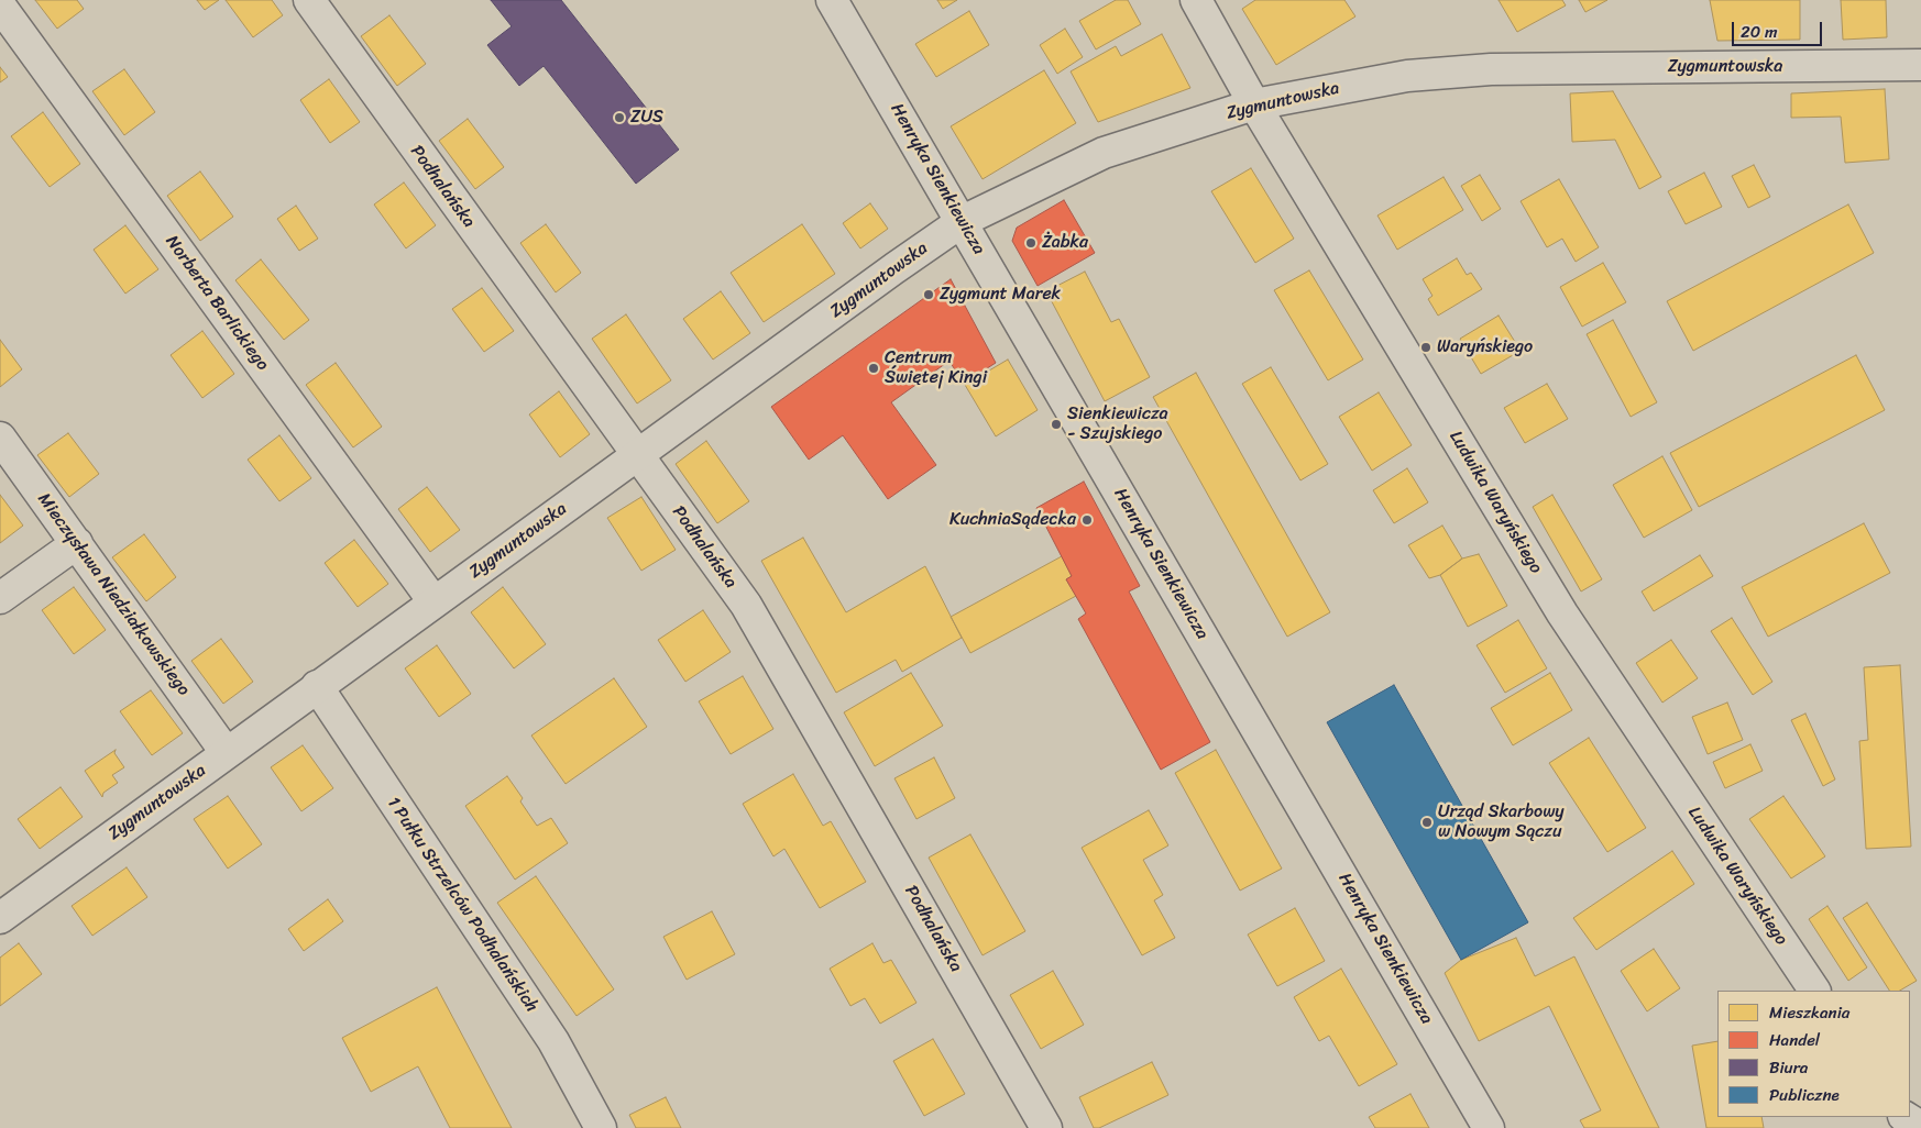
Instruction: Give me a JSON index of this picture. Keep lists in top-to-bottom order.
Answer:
{
  "streets": {
    "street": [
      "Zygmuntowska",
      "Henryka Sienkiewicza",
      "Podhalańska",
      "Norberta Barlickiego",
      "Ludwika Waryńskiego",
      "Mieczysława Niedziałkowskiego",
      "1 Pułku Strzelców Podhalańskich"
    ]
  },
  "crossings": [
    ["Zygmuntowska", "Henryka Sienkiewicza"],
    ["Zygmuntowska", "Podhalańska"],
    ["Zygmuntowska", "Norberta Barlickiego"],
    ["Zygmuntowska", "Ludwika Waryńskiego"],
    ["Zygmuntowska", "Mieczysława Niedziałkowskiego"],
    ["Zygmuntowska", "1 Pułku Strzelców Podhalańskich"]
  ],
  "places": [
    "ZUS",
    "Żabka",
    "Zygmunt Marek",
    "Waryńskiego",
    "Centrum Świętej Kingi",
    "Sienkiewicza - Szujskiego",
    "KuchniaSądecka",
    "Urząd Skarbowy w Nowym Sączu"
  ],
  "legend": [
    "Mieszkania",
    "Handel",
    "Biura",
    "Publiczne"
  ],
  "scale_bar": "20 m"
}
